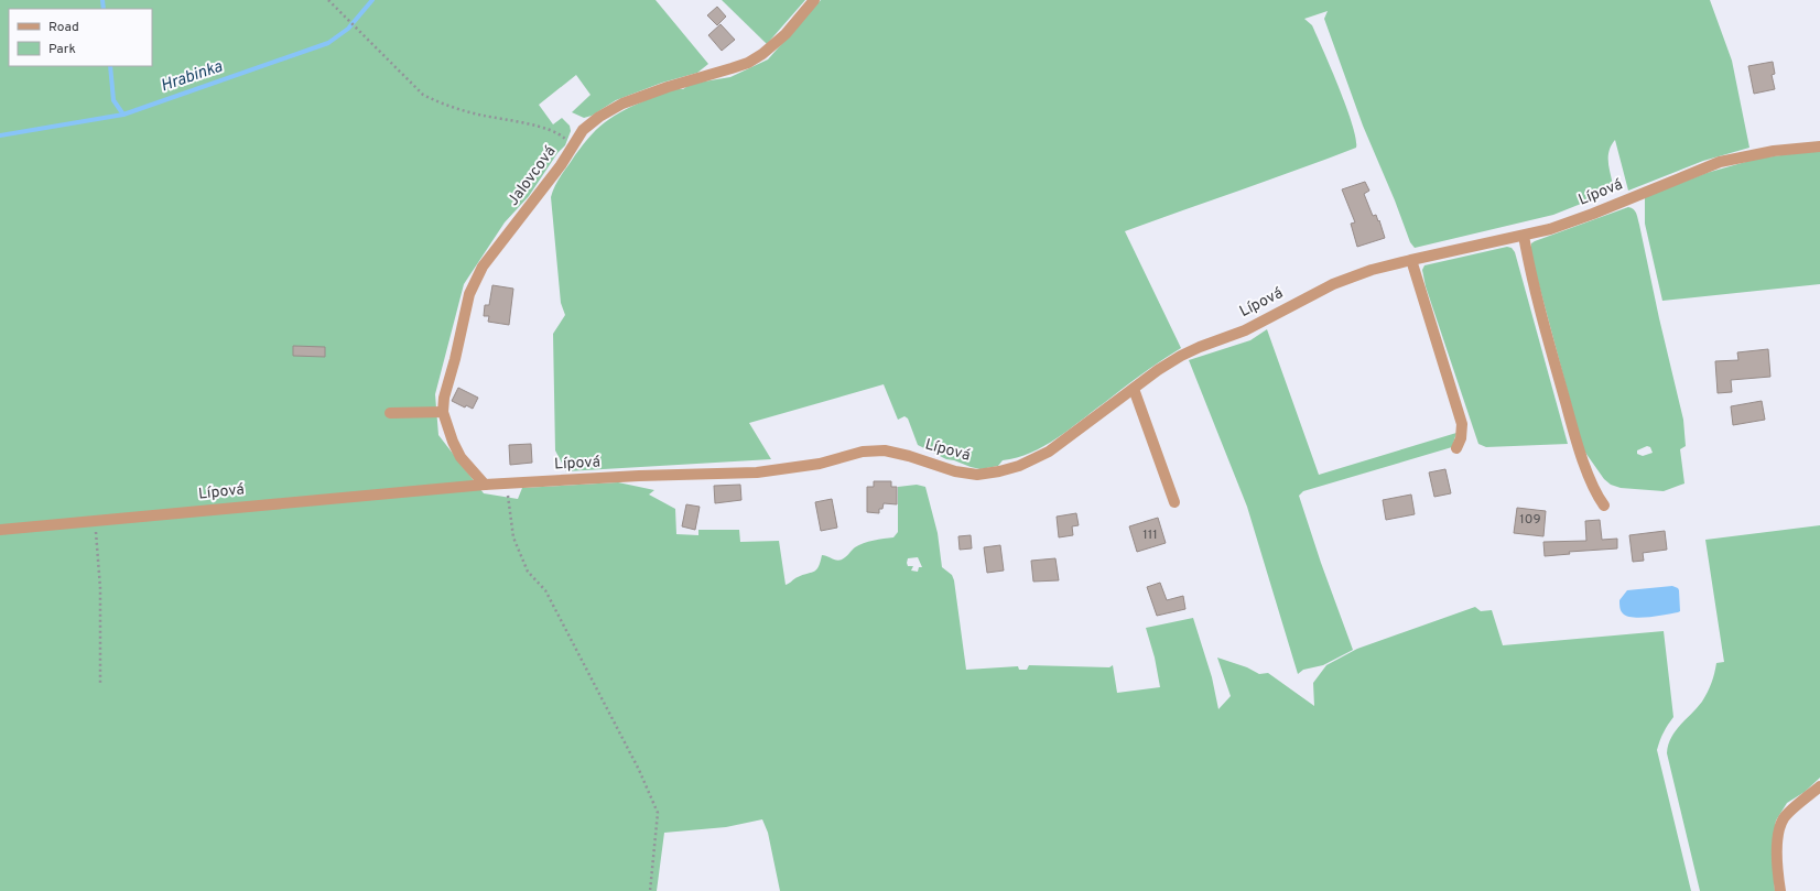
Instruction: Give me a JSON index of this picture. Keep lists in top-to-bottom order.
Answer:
{
  "streets": {
    "street": ["Jalovcová", "Lípová"]
  },
  "crossings": [
    ["Jalovcová", "Lípová"]
  ],
  "water": ["Hrabinka"],
  "house_numbers": ["109", "111"],
  "legend": ["Road", "Park"]
}
